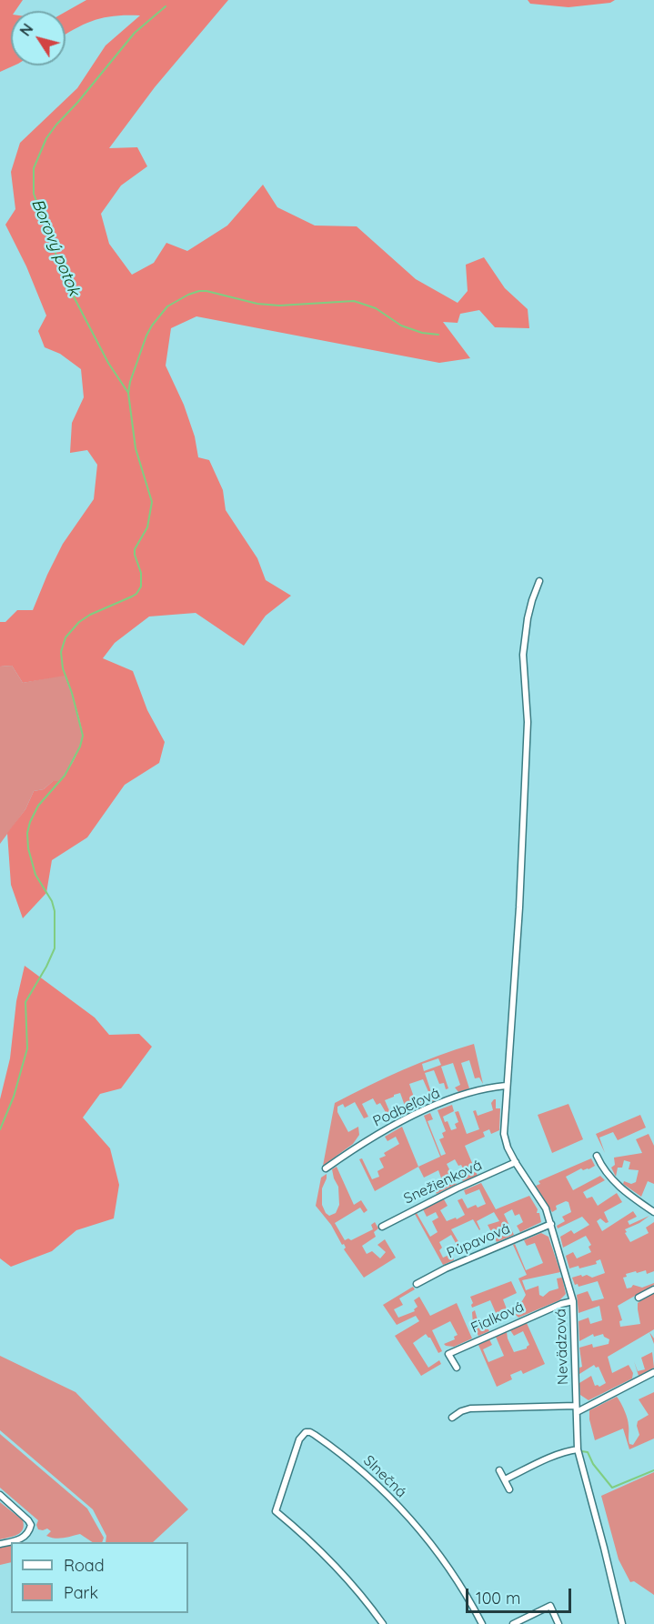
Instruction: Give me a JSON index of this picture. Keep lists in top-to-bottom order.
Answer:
{
  "streets": {
    "street": [
      "Podbeľová",
      "Snežienková",
      "Púpavová",
      "Fialková",
      "Nevädzová",
      "Slnečná"
    ]
  },
  "crossings": [
    ["Podbeľová", "Nevädzová"],
    ["Snežienková", "Nevädzová"],
    ["Púpavová", "Nevädzová"],
    ["Fialková", "Nevädzová"]
  ],
  "water": ["Borový potok"],
  "legend": ["Road", "Park"],
  "scale_bar": "100 m",
  "north": "top left"
}
